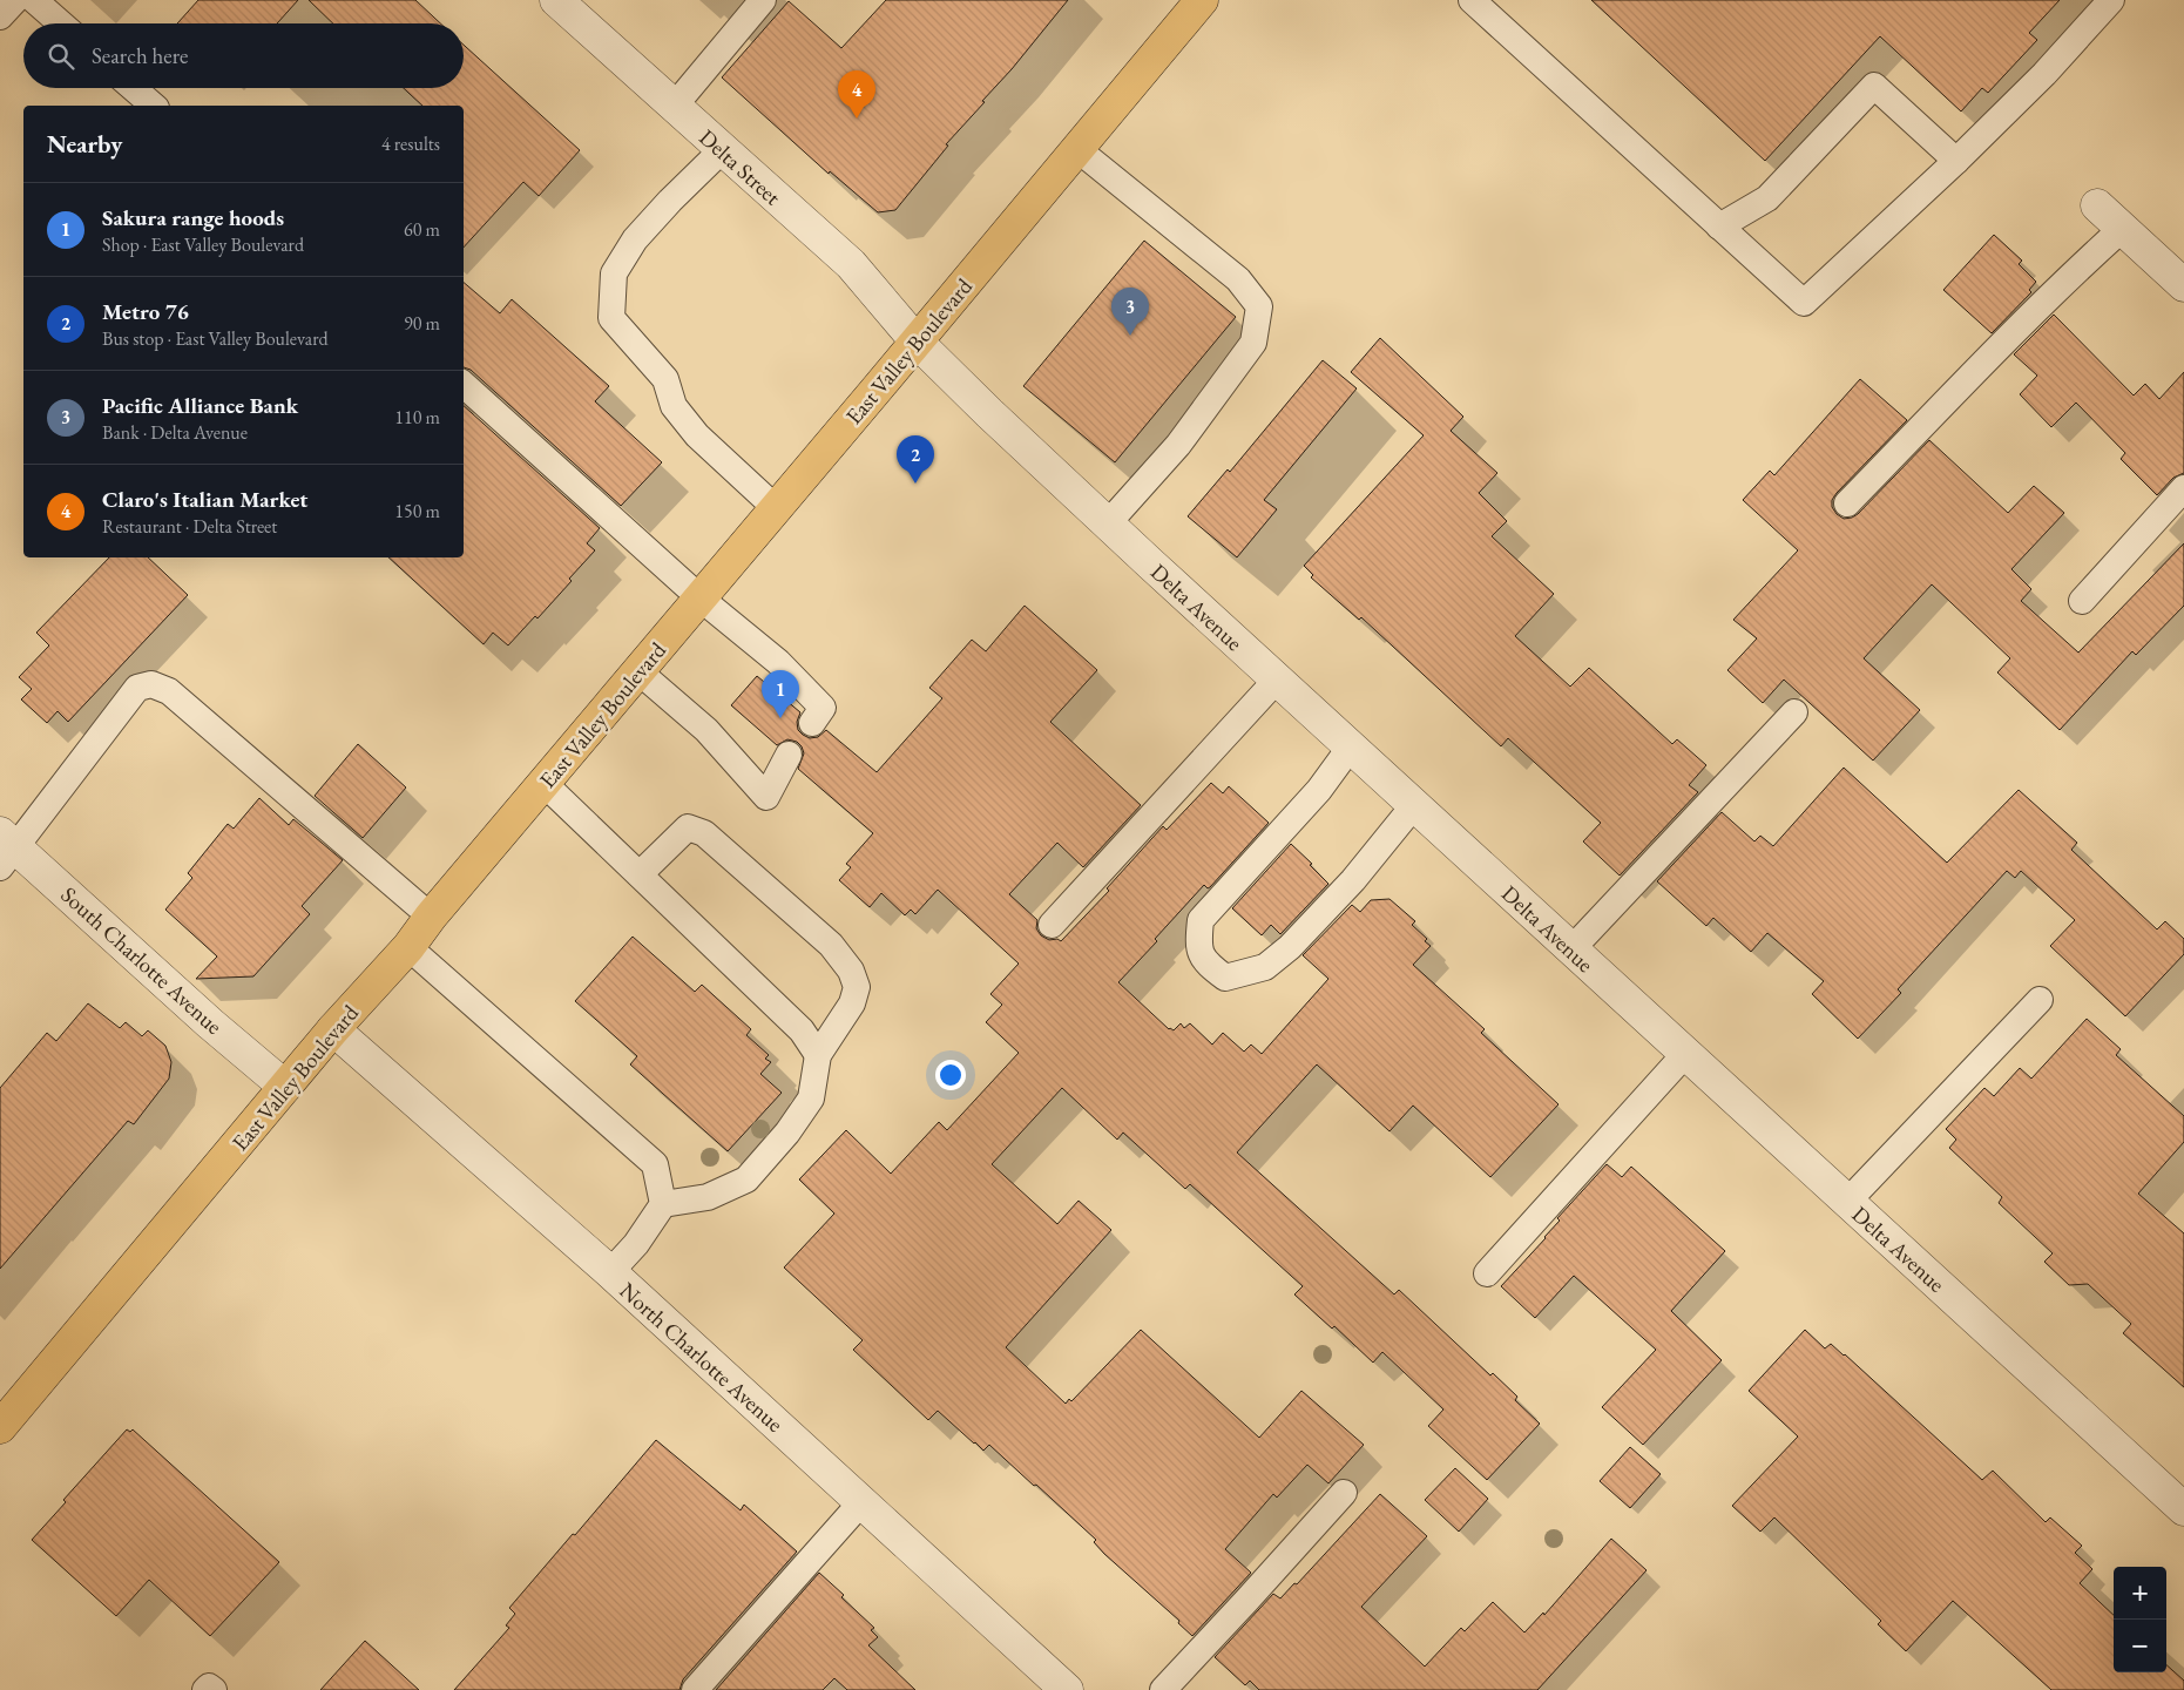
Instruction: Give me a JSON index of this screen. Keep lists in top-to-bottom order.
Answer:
{
  "streets": {
    "main road": ["East Valley Boulevard"],
    "street": [
      "Delta Street",
      "Delta Avenue",
      "South Charlotte Avenue",
      "North Charlotte Avenue"
    ]
  },
  "crossings": [
    ["Delta Street", "East Valley Boulevard"],
    ["Delta Street", "Delta Avenue"],
    ["East Valley Boulevard", "Delta Avenue"],
    ["East Valley Boulevard", "South Charlotte Avenue"],
    ["East Valley Boulevard", "North Charlotte Avenue"]
  ],
  "page": {
    "search": "Search here",
    "pins": [
      "4",
      "3",
      "2",
      "1"
    ],
    "heading": ["Nearby", "4 results"],
    "list": [
      {
        "mark": "1",
        "name": "Sakura range hoods",
        "note": "Shop · East Valley Boulevard",
        "value": "60 m"
      },
      {
        "mark": "2",
        "name": "Metro 76",
        "note": "Bus stop · East Valley Boulevard",
        "value": "90 m"
      },
      {
        "mark": "3",
        "name": "Pacific Alliance Bank",
        "note": "Bank · Delta Avenue",
        "value": "110 m"
      },
      {
        "mark": "4",
        "name": "Claro's Italian Market",
        "note": "Restaurant · Delta Street",
        "value": "150 m"
      }
    ],
    "map_buttons": ["+", "−"]
  }
}
